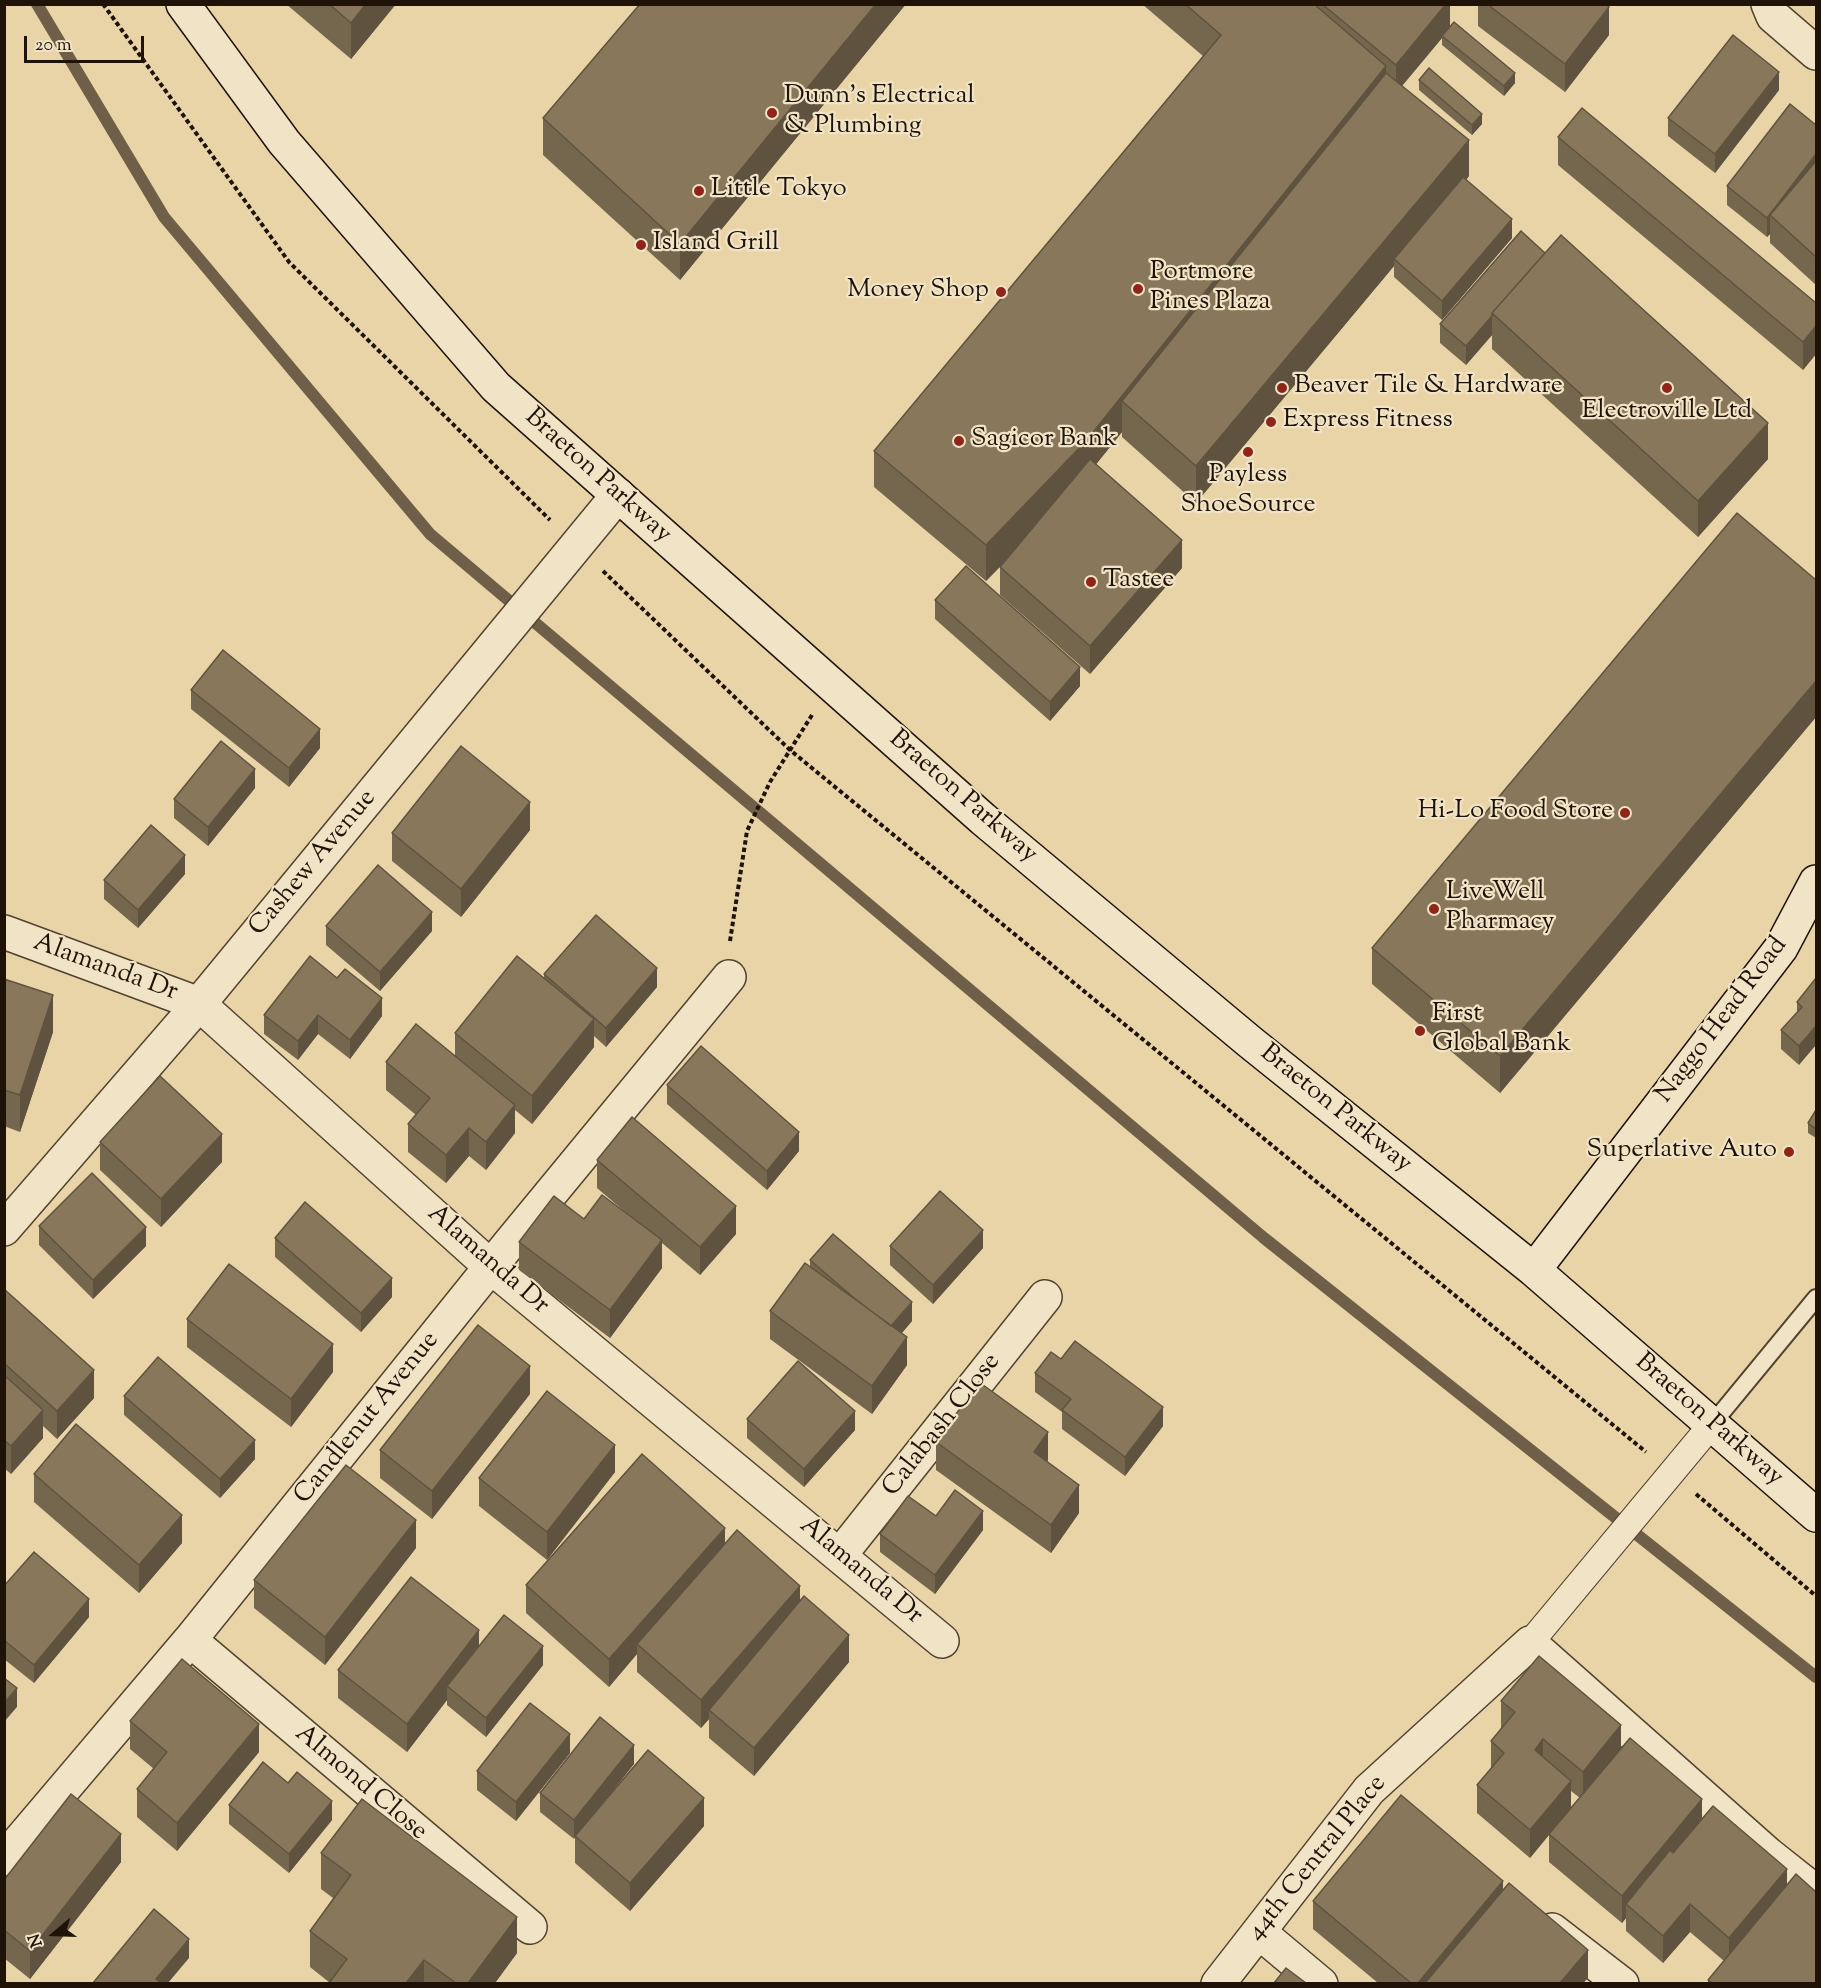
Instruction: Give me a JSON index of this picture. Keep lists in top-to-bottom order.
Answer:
{
  "streets": {
    "street": [
      "Braeton Parkway",
      "Cashew Avenue",
      "Alamanda Dr",
      "Naggo Head Road",
      "Candlenut Avenue",
      "Calabash Close",
      "Almond Close",
      "44th Central Place"
    ]
  },
  "crossings": [
    ["Braeton Parkway", "Cashew Avenue"],
    ["Braeton Parkway", "Naggo Head Road"],
    ["Cashew Avenue", "Alamanda Dr"],
    ["Alamanda Dr", "Candlenut Avenue"],
    ["Alamanda Dr", "Calabash Close"],
    ["Candlenut Avenue", "Almond Close"]
  ],
  "places": [
    "Dunn's Electrical & Plumbing",
    "Little Tokyo",
    "Island Grill",
    "Portmore Pines Plaza",
    "Money Shop",
    "Beaver Tile & Hardware",
    "Electroville Ltd",
    "Express Fitness",
    "Sagicor Bank",
    "Payless ShoeSource",
    "Tastee",
    "Hi-Lo Food Store",
    "LiveWell Pharmacy",
    "First Global Bank",
    "Superlative Auto"
  ],
  "scale_bar": "20 m",
  "north": "left"
}
